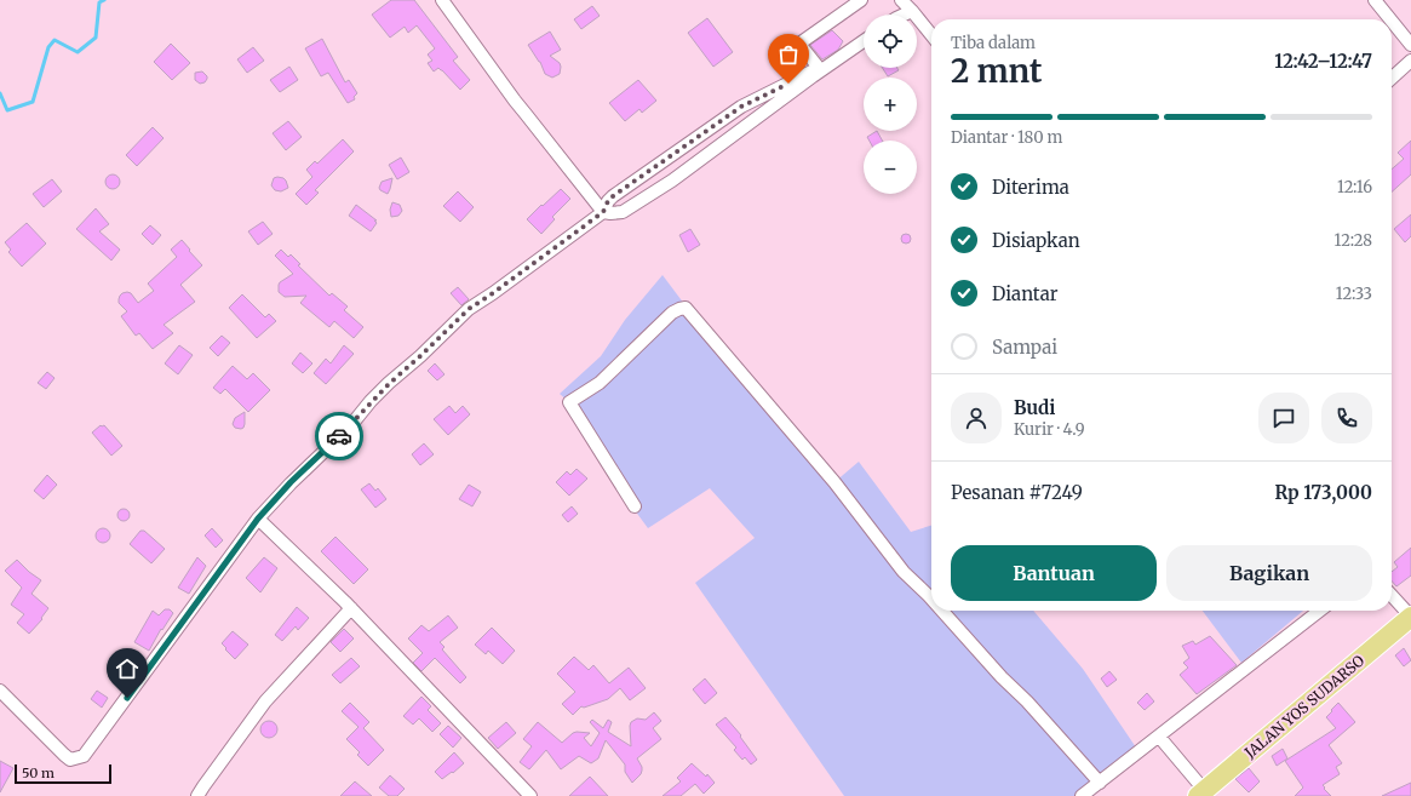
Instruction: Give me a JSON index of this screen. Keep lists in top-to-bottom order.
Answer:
{
  "streets": {
    "main road": ["JALAN YOS SUDARSO"]
  },
  "scale_bar": "50 m",
  "page": {
    "map_buttons": ["+", "−"],
    "heading": ["2 mnt", "Tiba dalam", "12:42–12:47"],
    "panel": [
      "Budi",
      "Kurir · 4.9",
      "Pesanan #7249",
      "Rp 173,000"
    ],
    "bar": "Diantar · 180 m",
    "list": [
      ["Diterima", "12:16"],
      ["Disiapkan", "12:28"],
      ["Diantar", "12:33"],
      "Sampai"
    ],
    "buttons": ["Bantuan", "Bagikan"],
    "scale": "50 m"
  }
}
